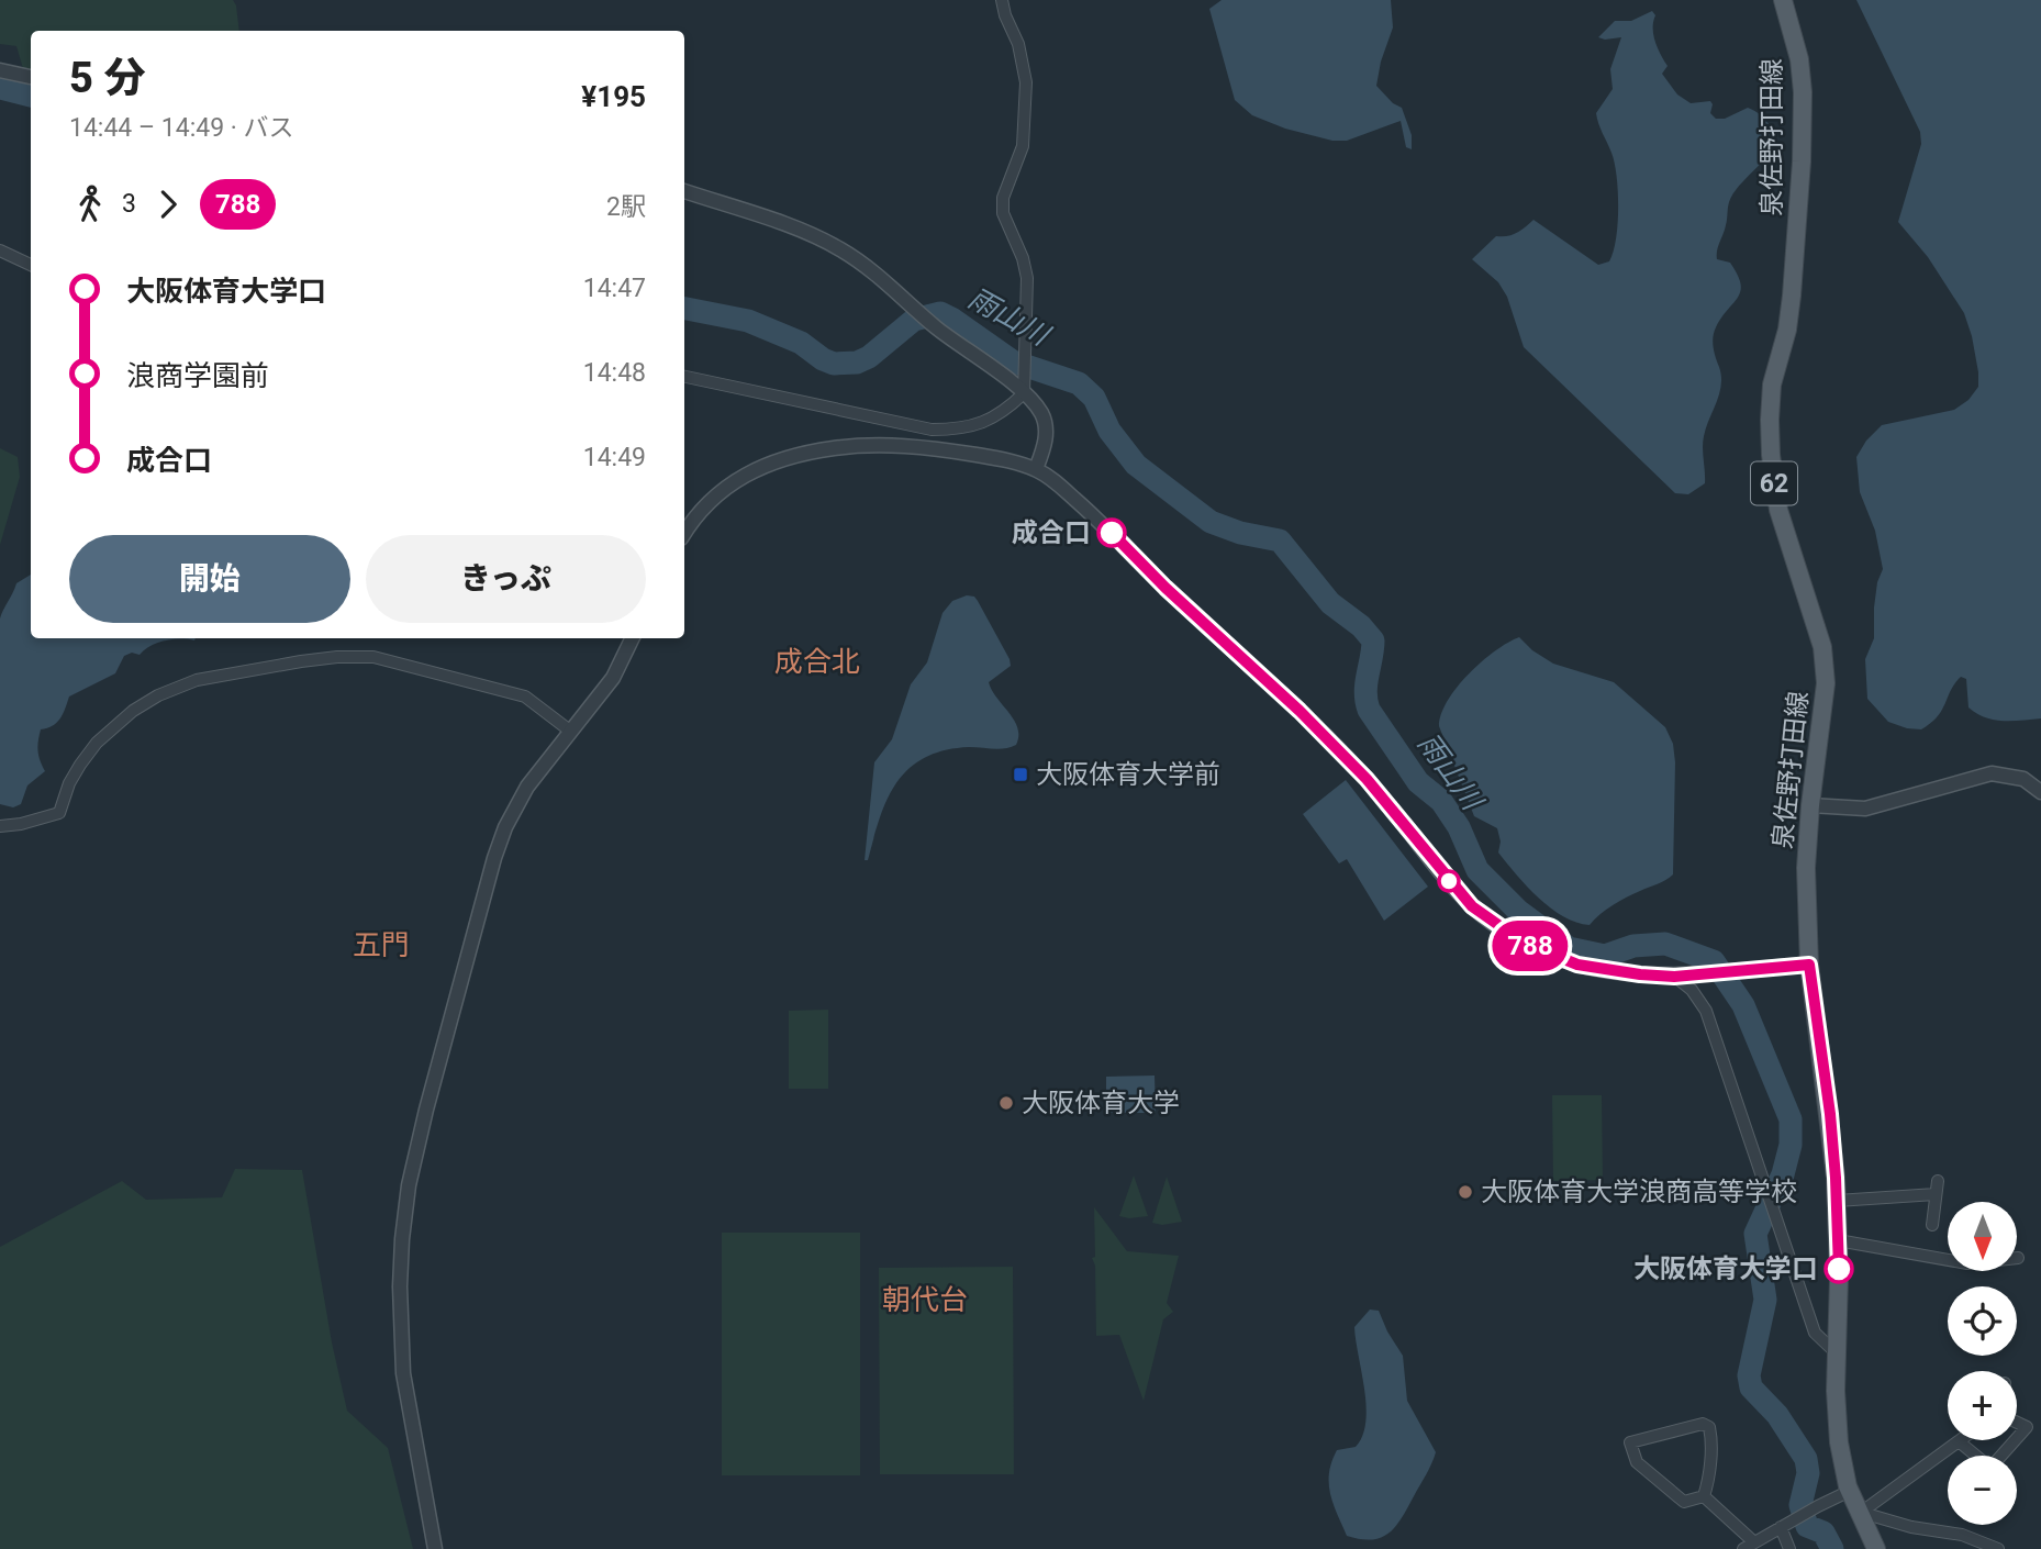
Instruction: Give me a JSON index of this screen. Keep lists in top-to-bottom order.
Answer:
{
  "streets": {
    "main road": ["泉佐野打田線", "62"]
  },
  "districts": ["成合北", "五門", "朝代台"],
  "water": ["雨山川"],
  "places": {
    "other": [
      "成合口",
      "大阪体育大学",
      "大阪体育大学浪商高等学校",
      "大阪体育大学口"
    ],
    "transit": ["大阪体育大学前"]
  },
  "lines": ["bus line 788"],
  "north": "bottom",
  "page": {
    "on_map": "788",
    "heading": ["5 分", "14:44 – 14:49 · バス", "¥195"],
    "legs": ["3", "788", "2駅"],
    "list": [
      {
        "name": "大阪体育大学口",
        "value": "14:47"
      },
      {
        "name": "浪商学園前",
        "value": "14:48"
      },
      {
        "name": "成合口",
        "value": "14:49"
      }
    ],
    "buttons": ["開始", "きっぷ"],
    "map_buttons": ["+", "−"]
  }
}
